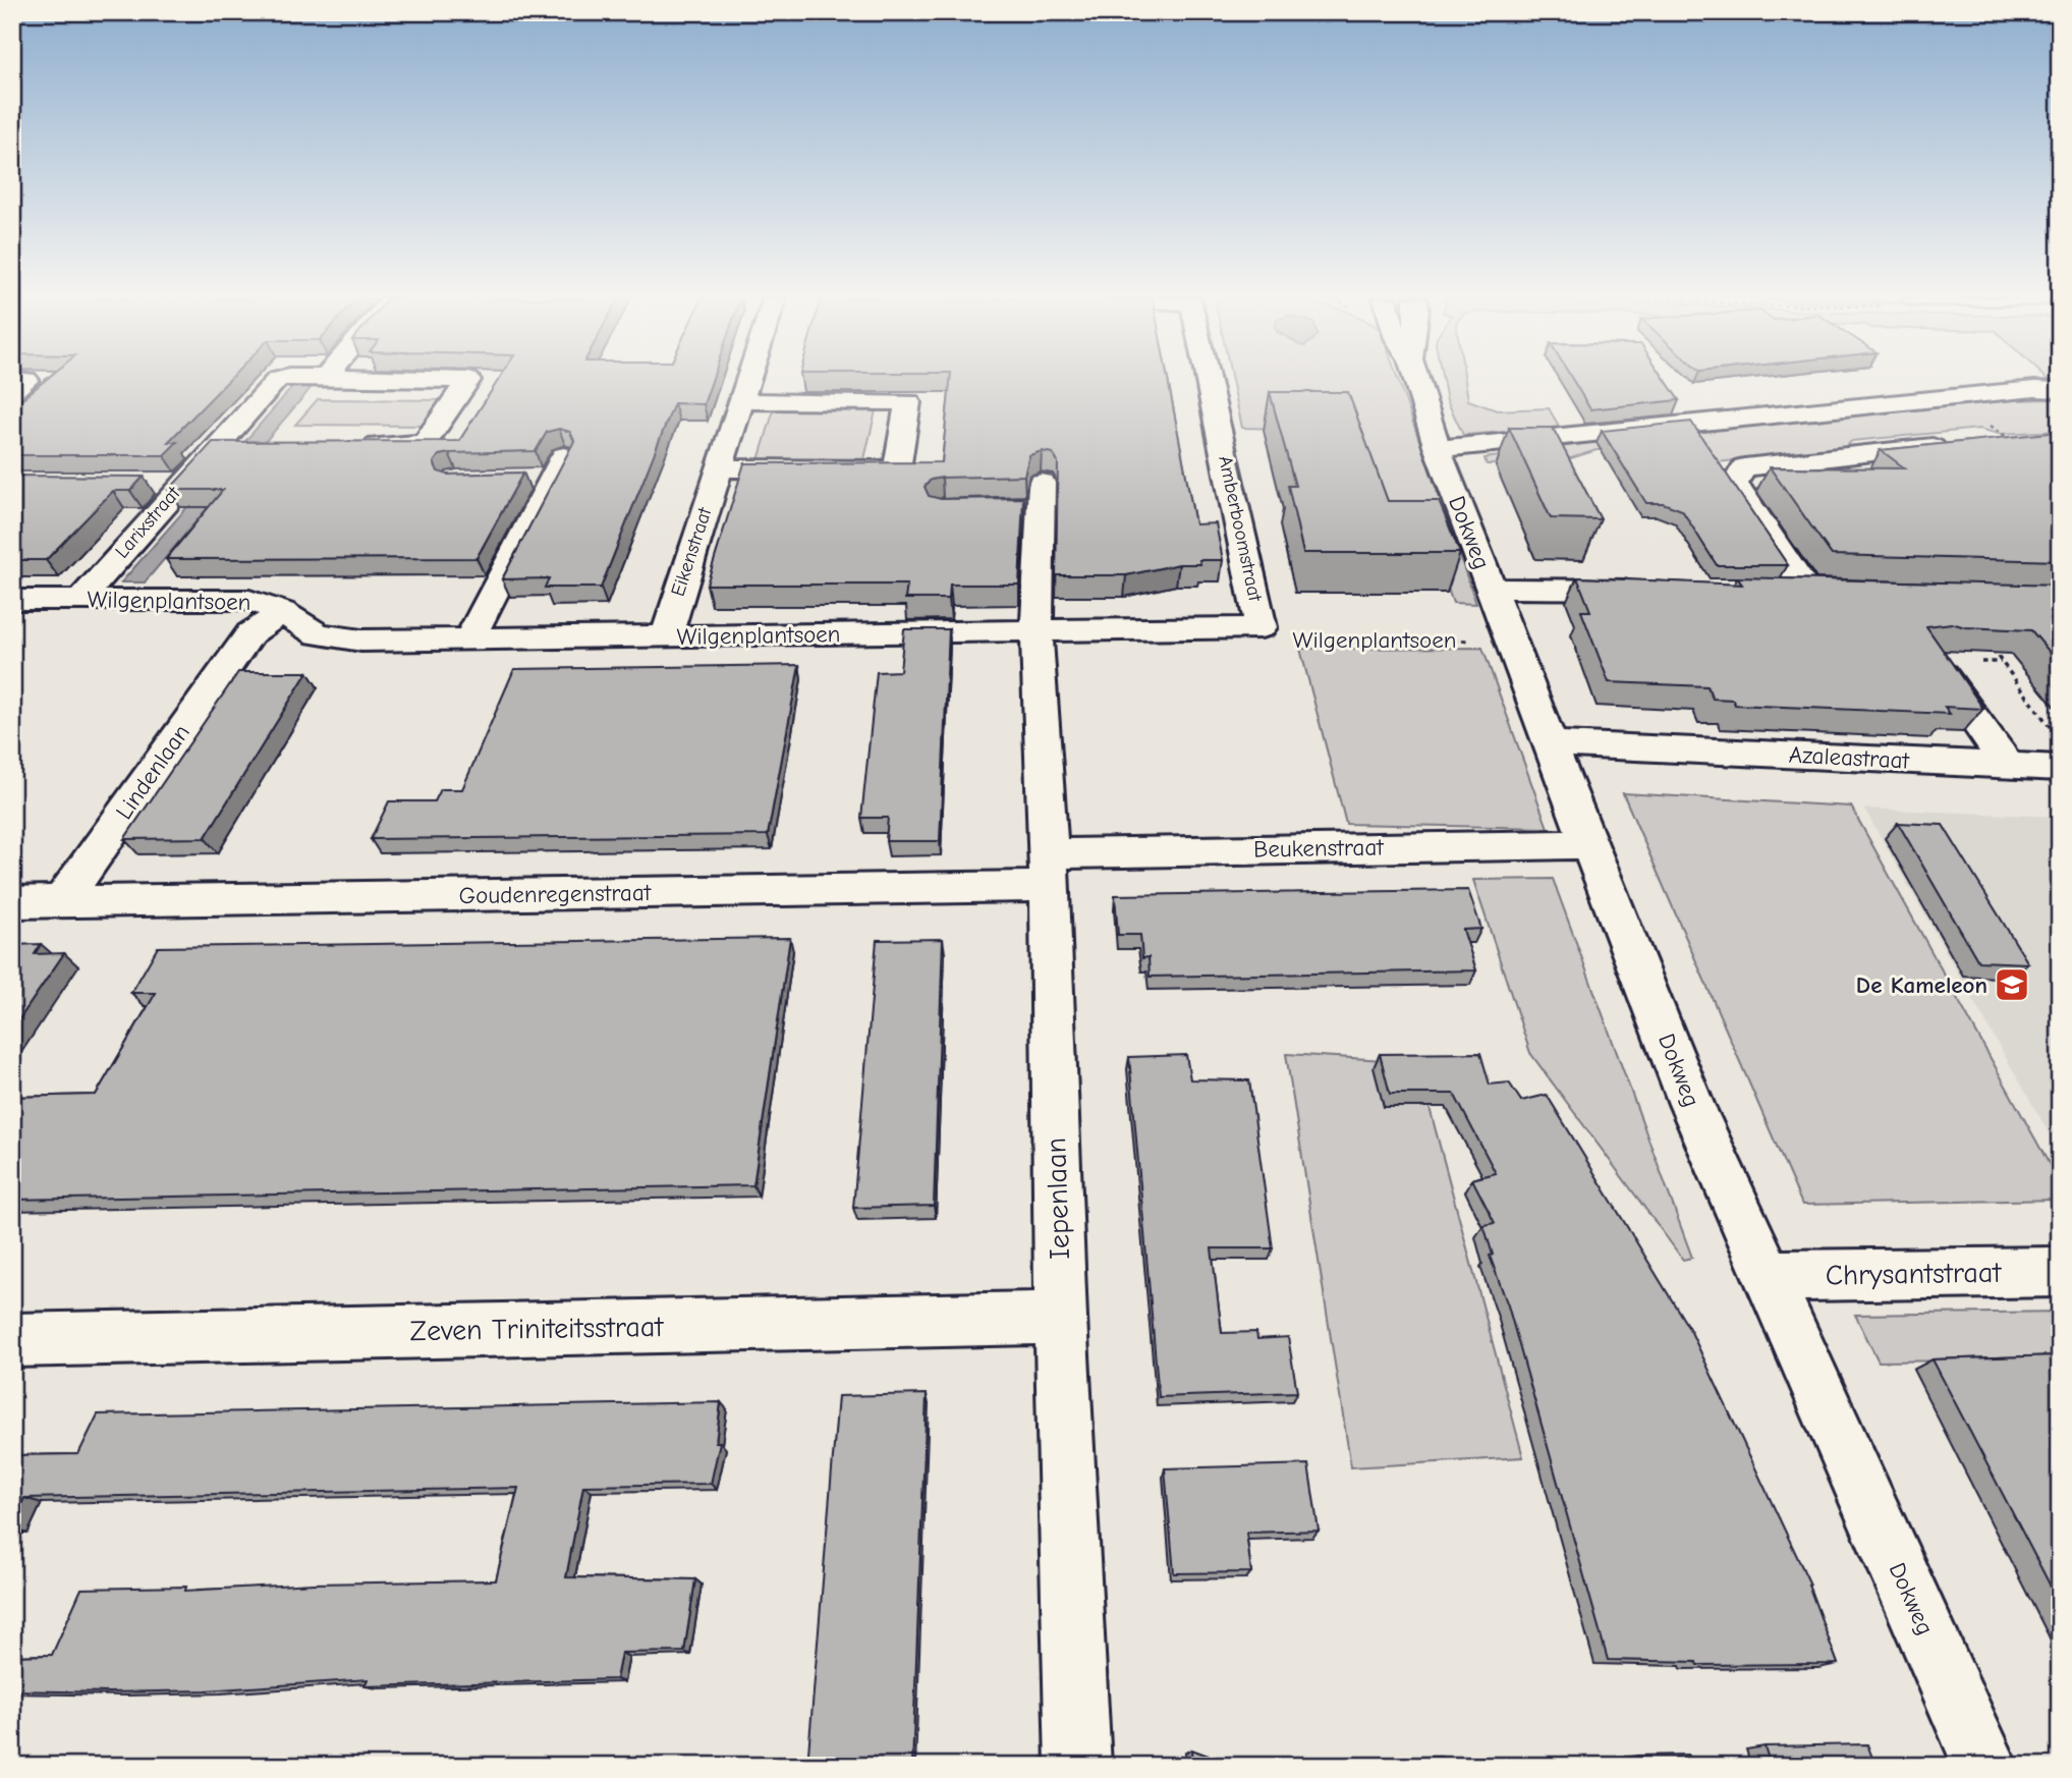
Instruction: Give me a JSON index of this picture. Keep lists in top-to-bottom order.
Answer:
{
  "streets": {
    "street": [
      "Larixstraat",
      "Amberboomstraat",
      "Dokweg",
      "Eikenstraat",
      "Wilgenplantsoen",
      "Azaleastraat",
      "Lindenlaan",
      "Beukenstraat",
      "Goudenregenstraat",
      "Iepenlaan",
      "Chrysantstraat",
      "Zeven Triniteitsstraat"
    ]
  },
  "crossings": [
    ["Larixstraat", "Wilgenplantsoen"],
    ["Amberboomstraat", "Wilgenplantsoen"],
    ["Dokweg", "Wilgenplantsoen"],
    ["Dokweg", "Azaleastraat"],
    ["Dokweg", "Beukenstraat"],
    ["Dokweg", "Chrysantstraat"],
    ["Eikenstraat", "Wilgenplantsoen"],
    ["Wilgenplantsoen", "Lindenlaan"],
    ["Wilgenplantsoen", "Iepenlaan"],
    ["Lindenlaan", "Goudenregenstraat"],
    ["Beukenstraat", "Goudenregenstraat"],
    ["Beukenstraat", "Iepenlaan"],
    ["Goudenregenstraat", "Iepenlaan"],
    ["Iepenlaan", "Zeven Triniteitsstraat"]
  ],
  "places": {
    "school or university": ["De Kameleon"]
  }
}
